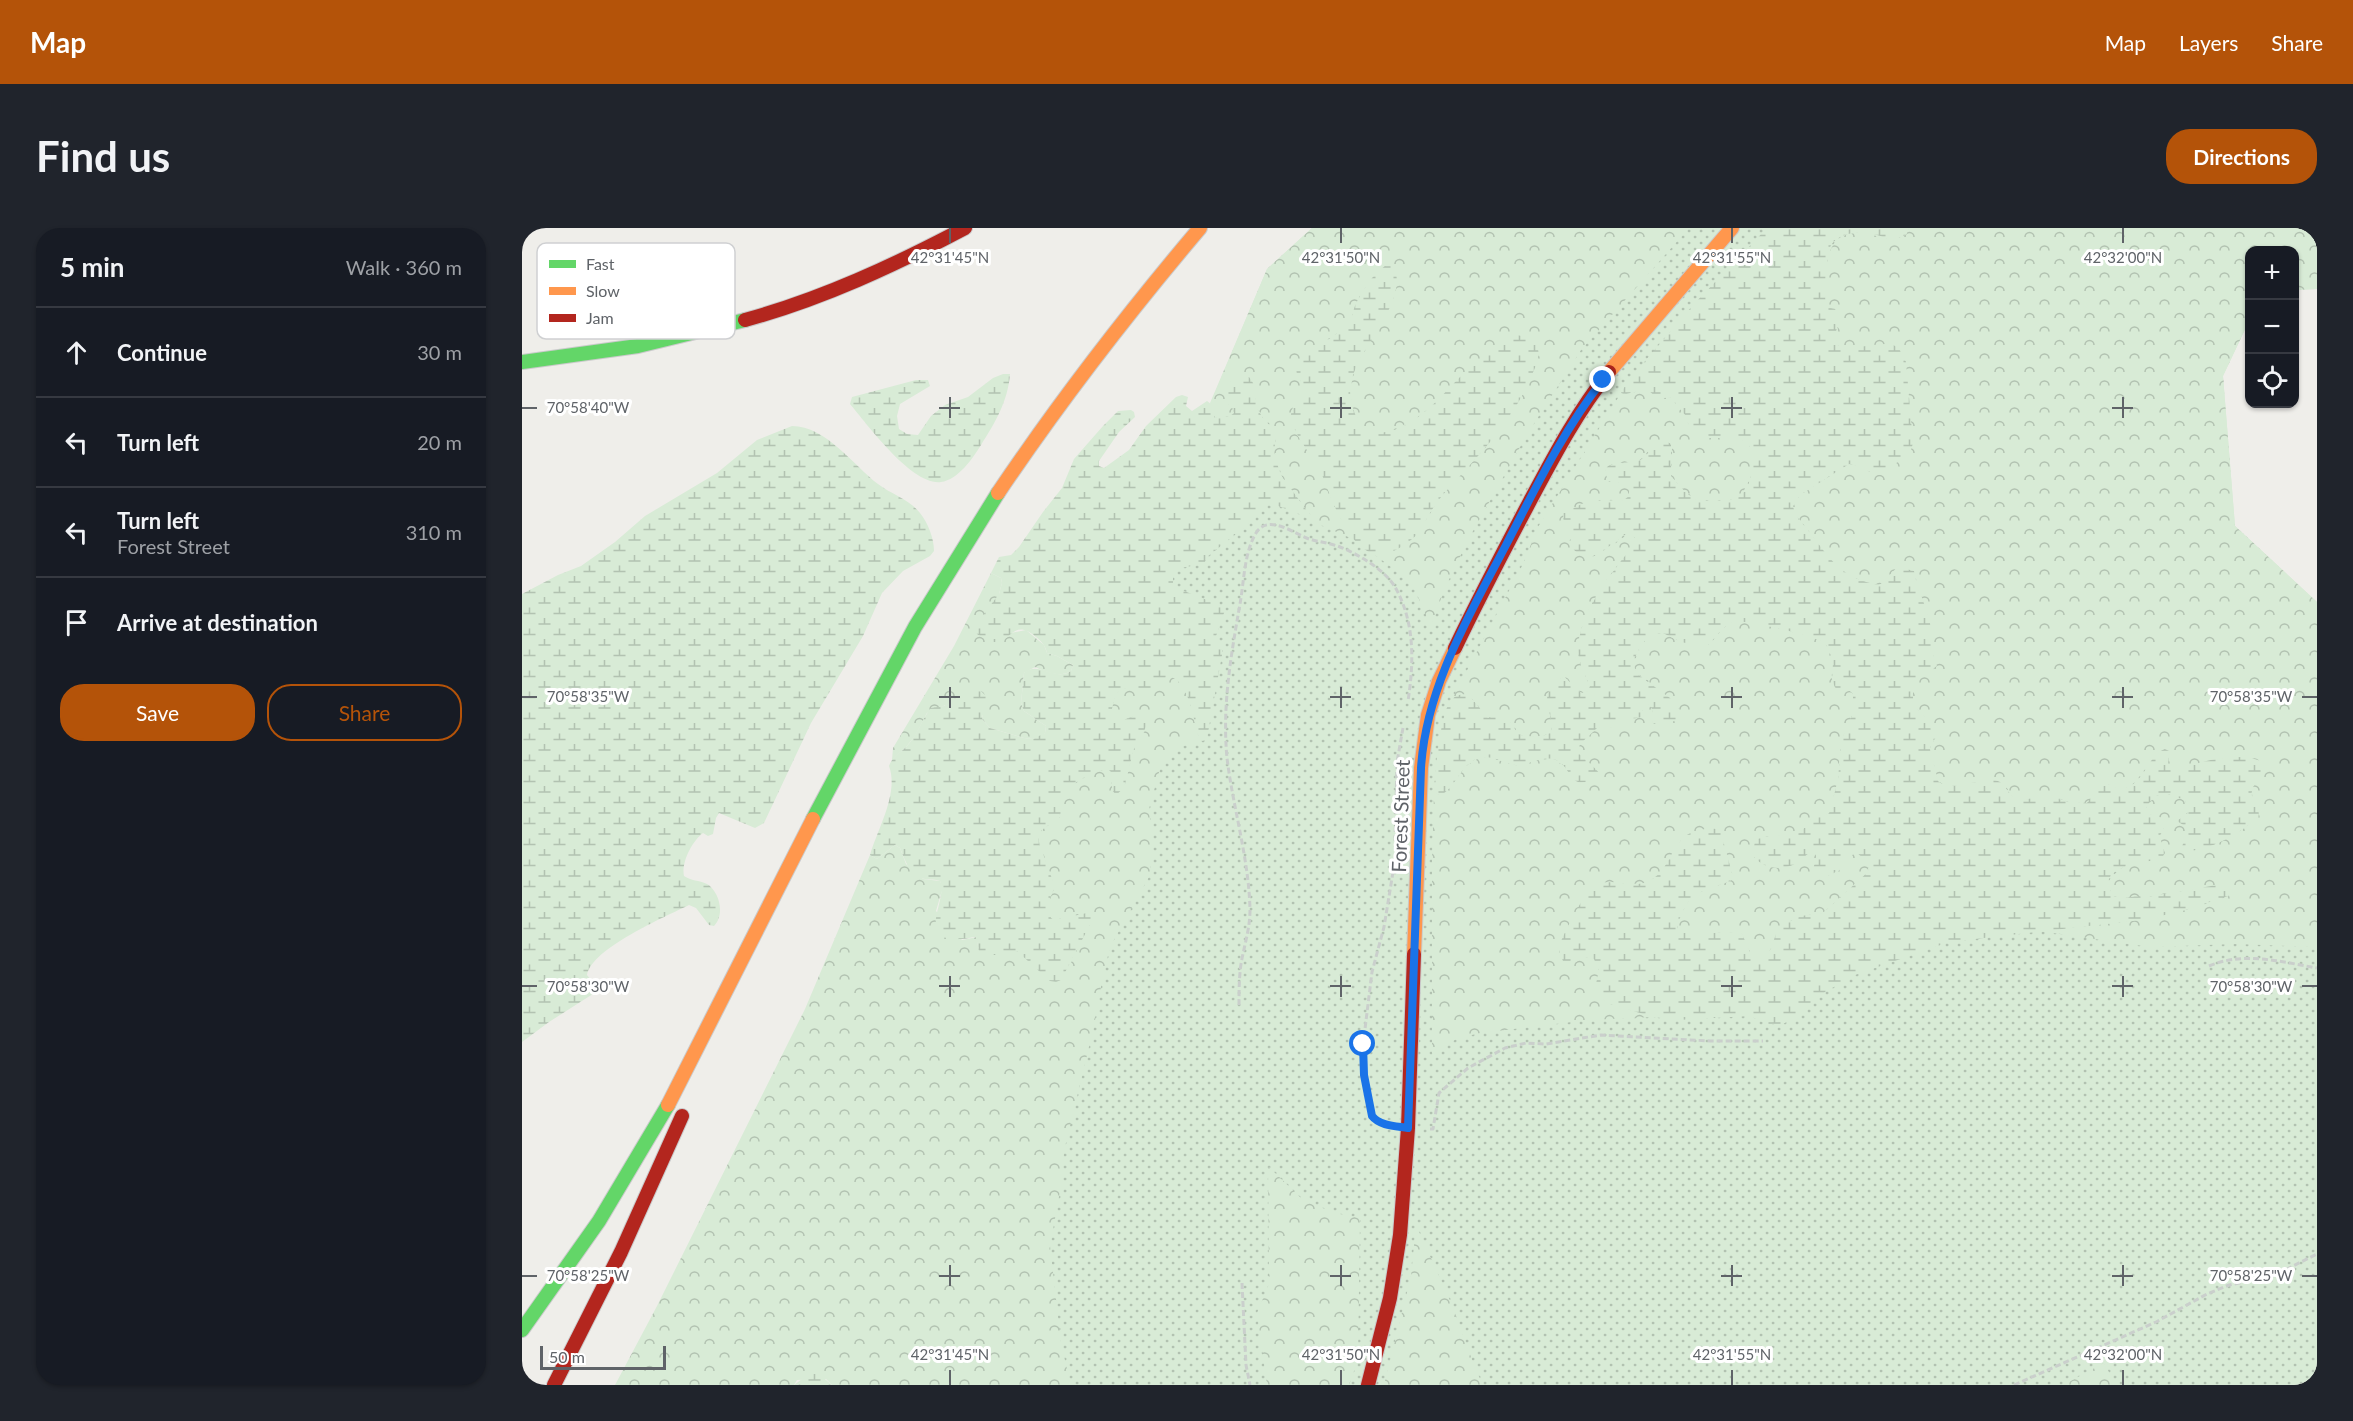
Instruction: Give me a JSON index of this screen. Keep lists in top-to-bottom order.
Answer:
{
  "streets": {
    "main road": ["Forest Street"]
  },
  "legend": ["Fast", "Slow", "Jam"],
  "scale_bar": "50 m",
  "page": {
    "header": "Map",
    "nav": ["Map", "Layers", "Share"],
    "buttons": [
      "Directions",
      ["Save", "Share"]
    ],
    "title": "Find us",
    "heading": ["5 min", "Walk · 360 m"],
    "map_buttons": ["+", "−"],
    "list": [
      ["Continue", "30 m"],
      ["Turn left", "20 m"],
      ["Turn left", "Forest Street", "310 m"],
      "Arrive at destination"
    ],
    "scale": "50 m"
  },
  "coordinates": [
    "42°31'45\"N",
    "42°31'50\"N",
    "42°31'55\"N",
    "42°32'00\"N",
    "70°58'40\"W",
    "70°58'35\"W",
    "70°58'30\"W",
    "70°58'25\"W"
  ]
}
